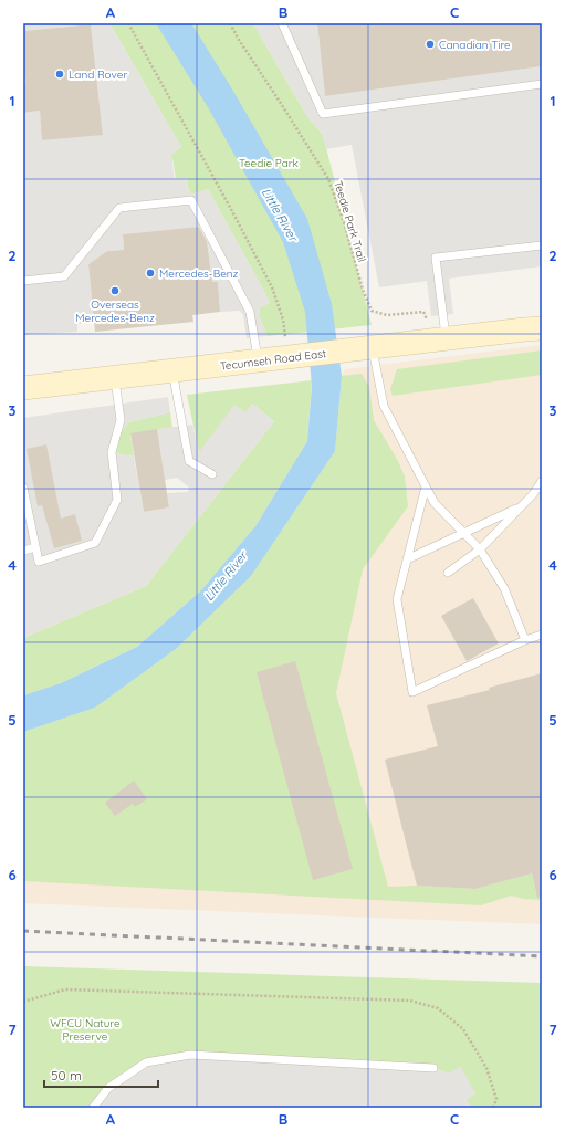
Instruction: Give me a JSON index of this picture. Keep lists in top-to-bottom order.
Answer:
{
  "streets": {
    "main road": ["Tecumseh Road East"],
    "path": ["Teedie Park Trail"]
  },
  "water": ["Little River"],
  "parks": ["Teedie Park", "WFCU Nature Preserve"],
  "places": [
    "Canadian Tire",
    "Land Rover",
    "Mercedes-Benz",
    "Overseas Mercedes-Benz"
  ],
  "scale_bar": "50 m",
  "grid": {
    "columns": ["A", "B", "C"],
    "rows": [
      "1",
      "2",
      "3",
      "4",
      "5",
      "6",
      "7"
    ]
  }
}
